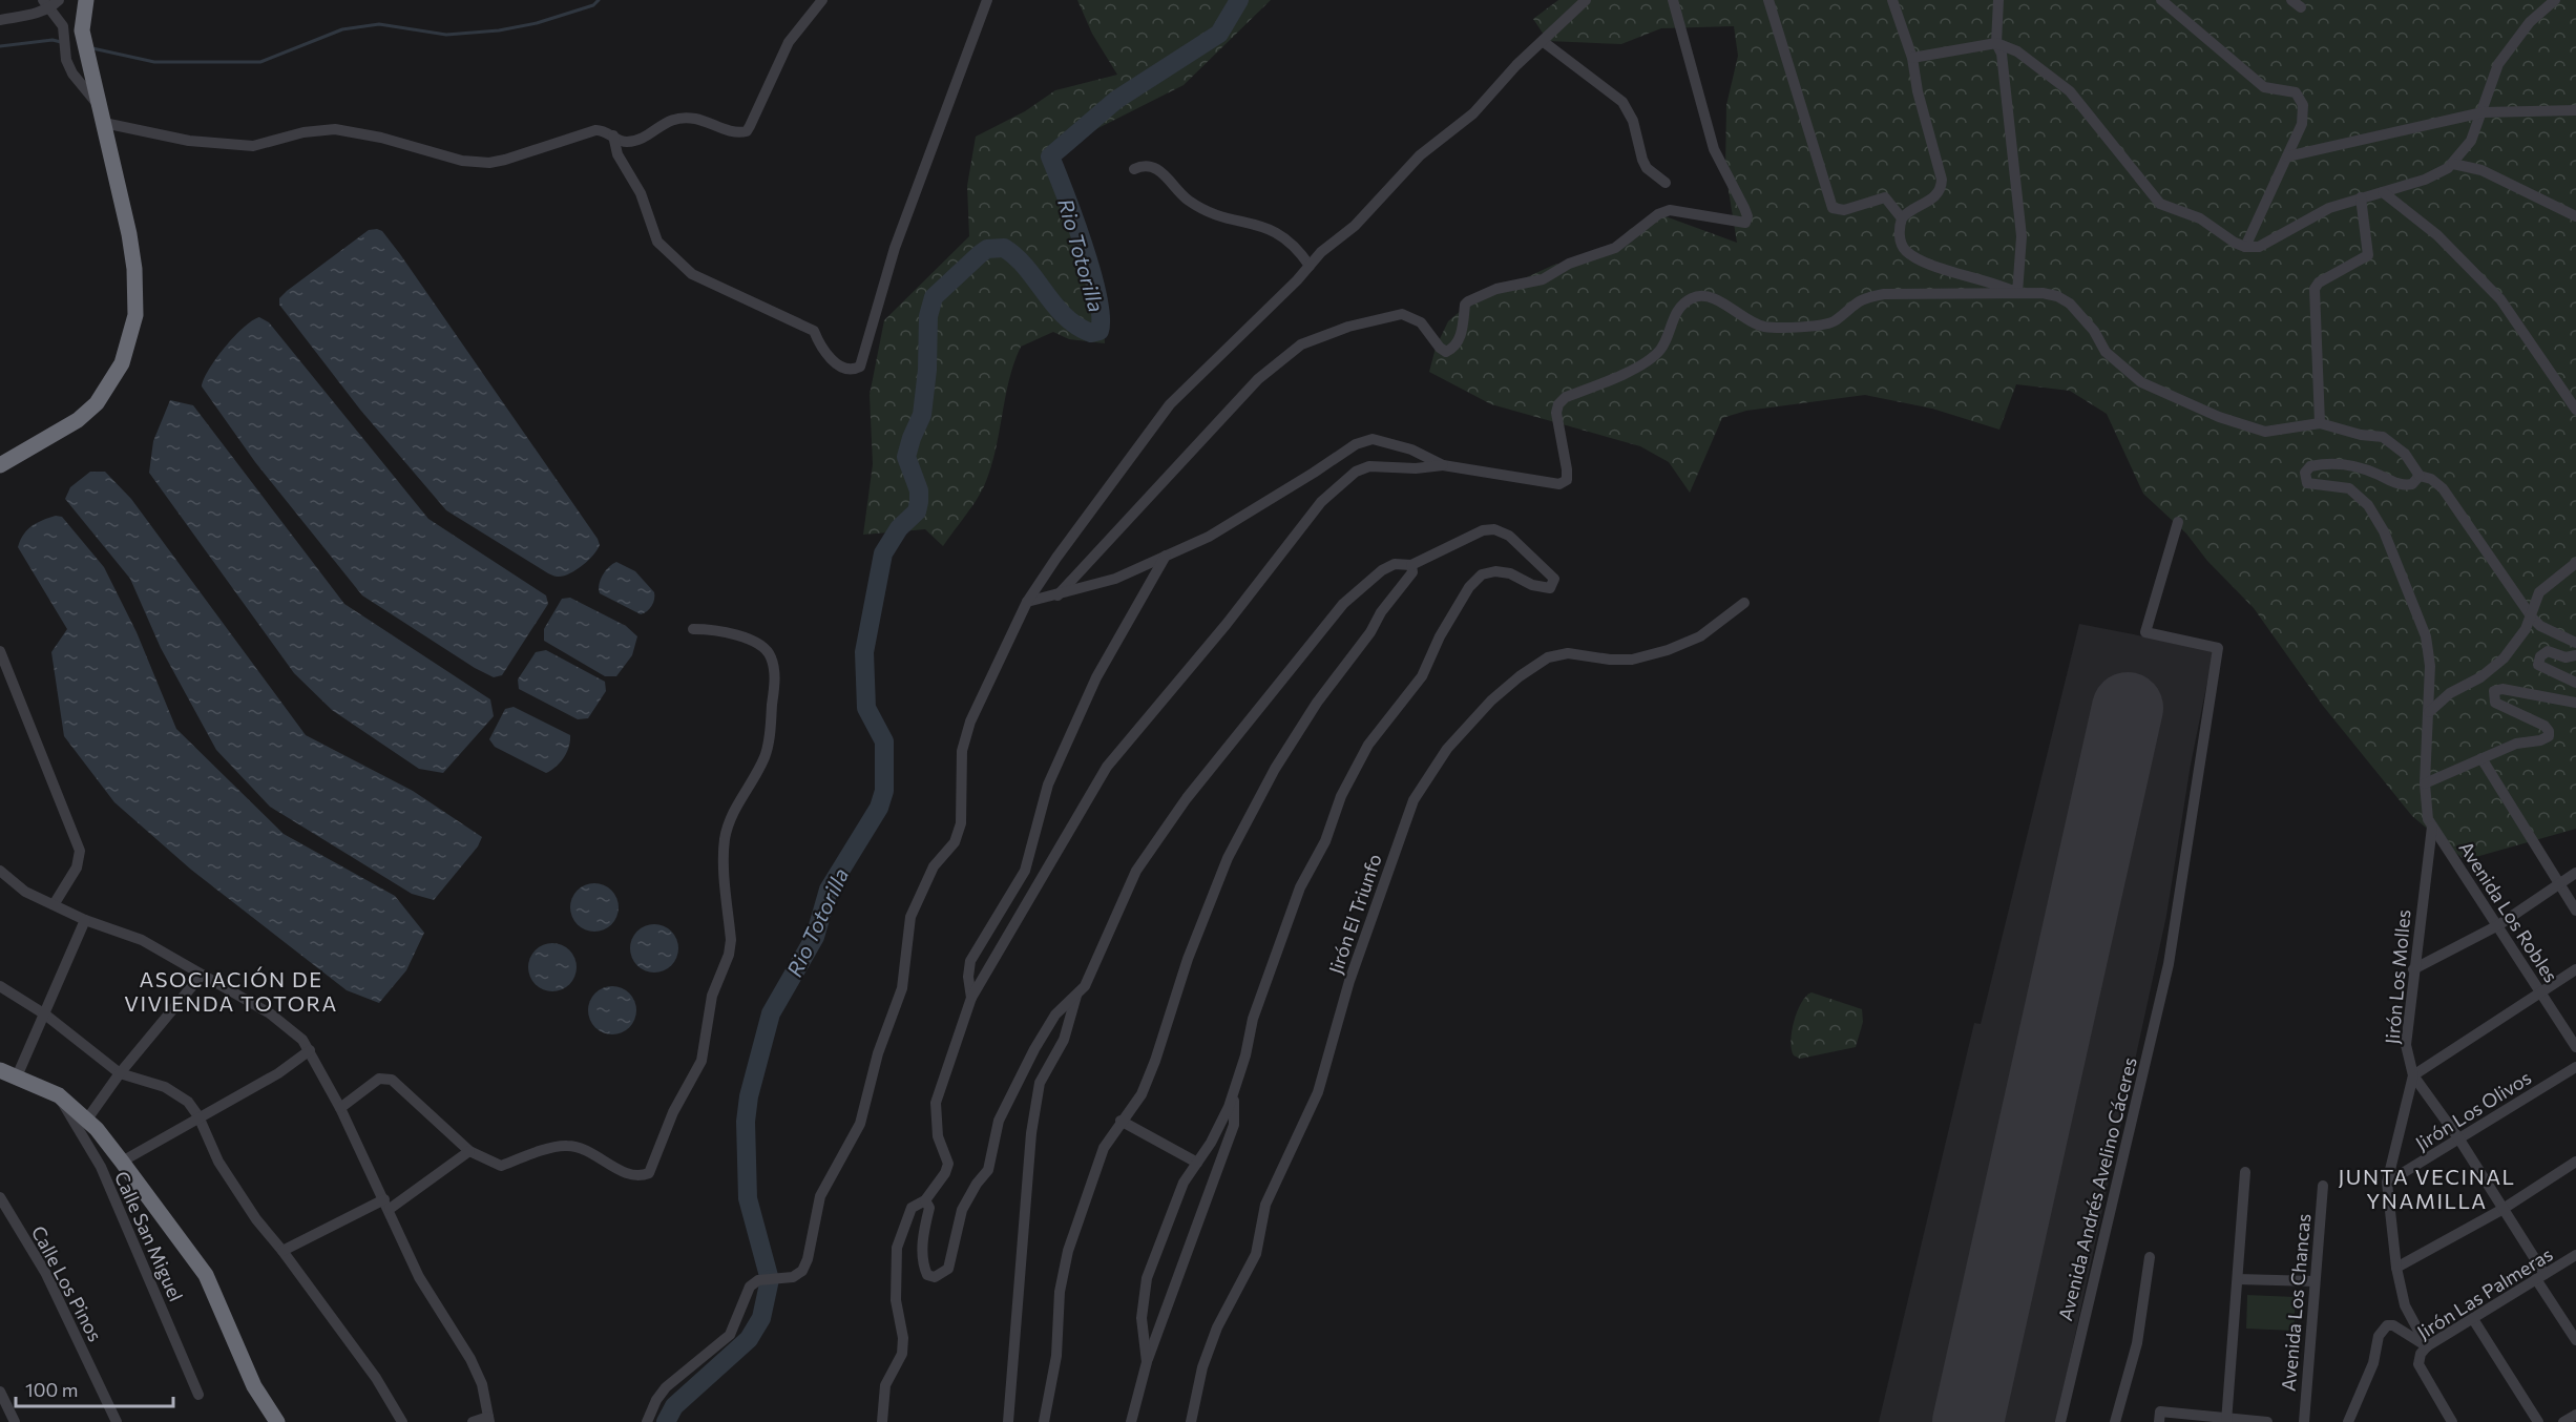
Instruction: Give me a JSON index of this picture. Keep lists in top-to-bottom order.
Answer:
{
  "streets": {
    "street": [
      "Avenida Los Robles",
      "Jirón El Triunfo",
      "Jirón Los Molles",
      "Jirón Los Olivos",
      "Avenida Andrés Avelino Cáceres",
      "Calle San Miguel",
      "Calle Los Pinos",
      "Jirón Las Palmeras",
      "Avenida Los Chancas"
    ]
  },
  "crossings": [
    ["Avenida Los Robles", "Jirón Los Molles"],
    ["Jirón Los Molles", "Jirón Los Olivos"],
    ["Jirón Los Molles", "Jirón Las Palmeras"]
  ],
  "districts": ["ASOCIACIÓN DE VIVIENDA TOTORA", "JUNTA VECINAL YNAMILLA"],
  "water": ["Rio Totorilla"],
  "scale_bar": "100 m"
}
